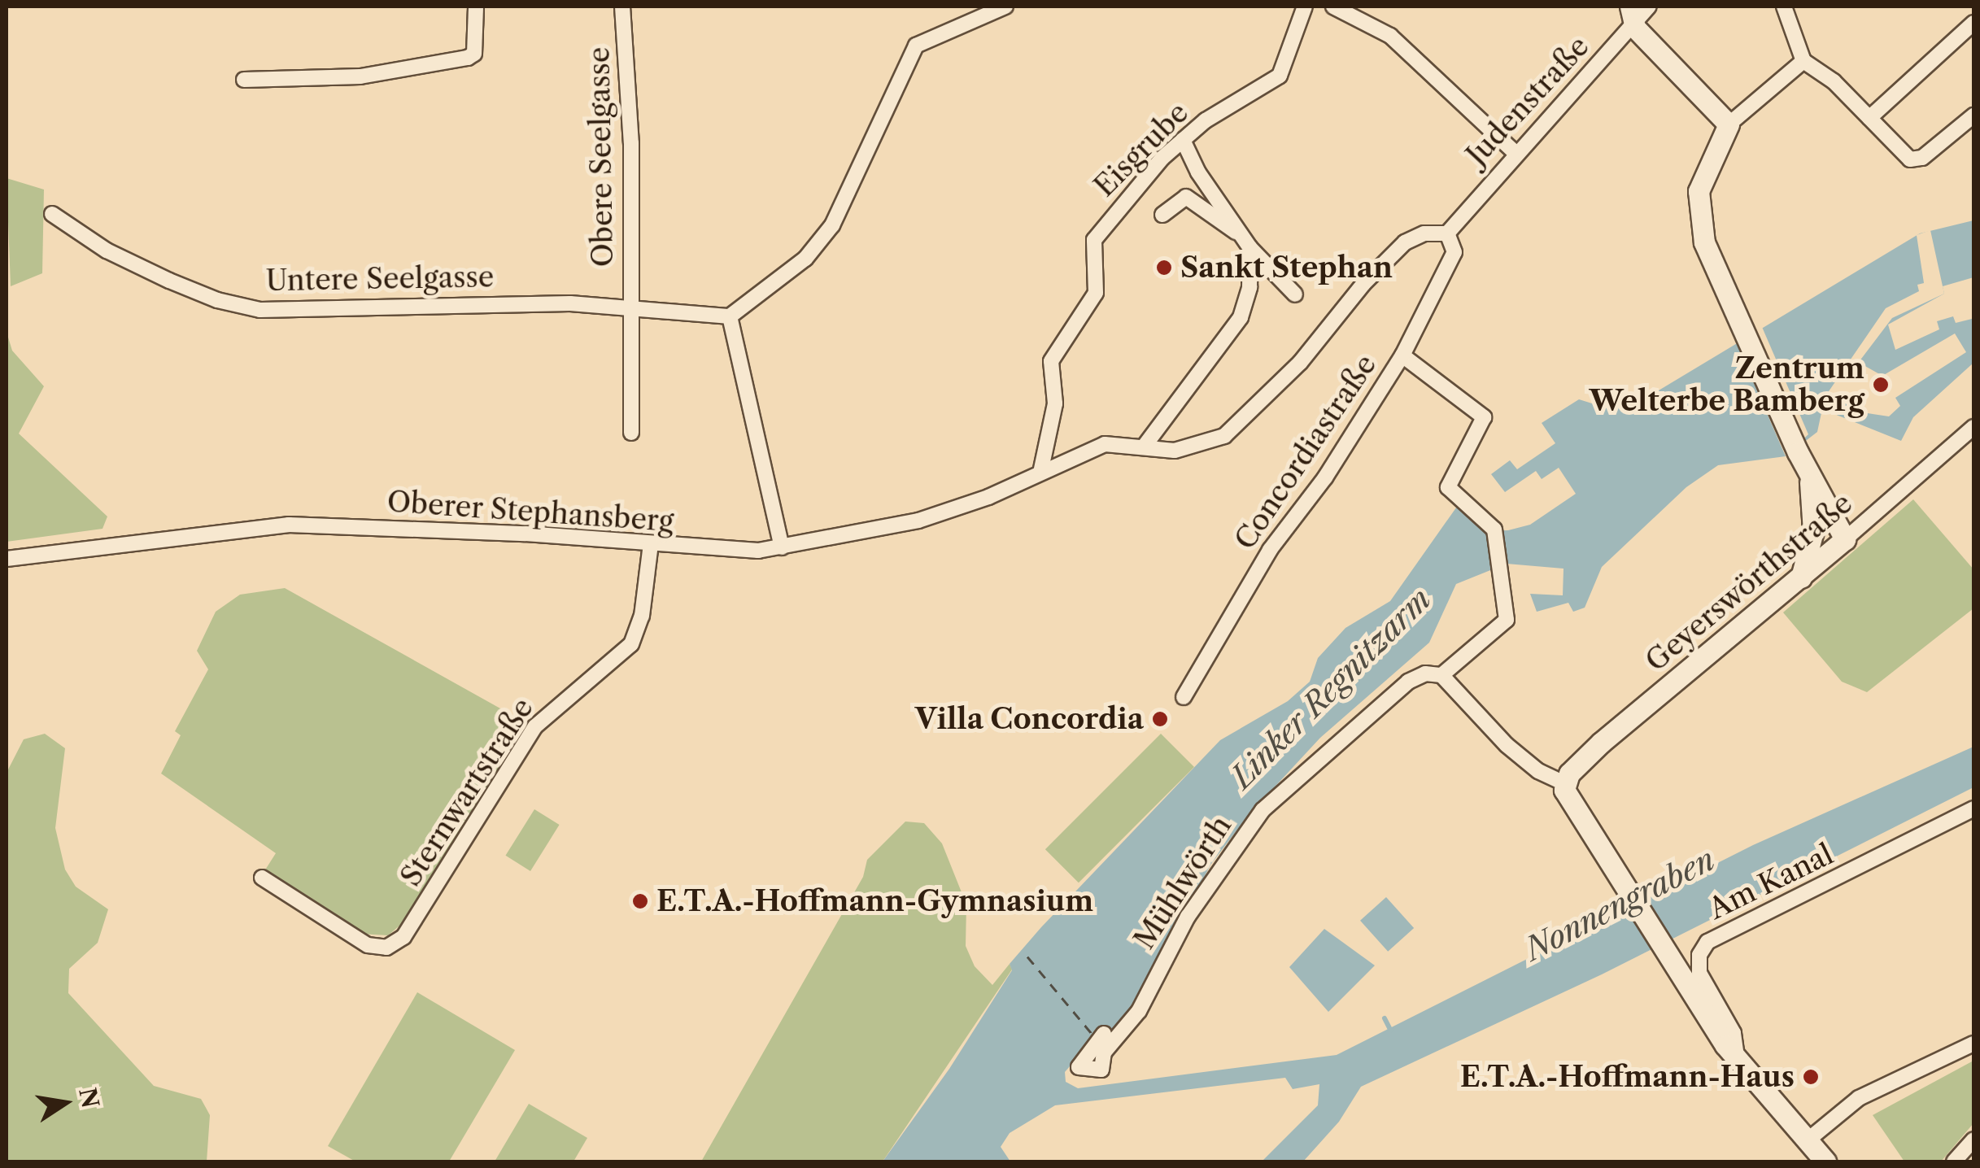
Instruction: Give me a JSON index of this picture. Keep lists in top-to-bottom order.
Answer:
{
  "streets": {
    "street": [
      "Judenstraße",
      "Eisgrube",
      "Obere Seelgasse",
      "Untere Seelgasse",
      "Concordiastraße",
      "Oberer Stephansberg",
      "Geyerswörthstraße",
      "Sternwartstraße",
      "Am Kanal",
      "Mühlwörth"
    ]
  },
  "crossings": [
    ["Judenstraße", "Concordiastraße"],
    ["Judenstraße", "Oberer Stephansberg"],
    ["Eisgrube", "Oberer Stephansberg"],
    ["Obere Seelgasse", "Untere Seelgasse"],
    ["Concordiastraße", "Oberer Stephansberg"],
    ["Oberer Stephansberg", "Sternwartstraße"]
  ],
  "water": ["Linker Regnitzarm", "Nonnengraben"],
  "places": [
    "Sankt Stephan",
    "Zentrum Welterbe Bamberg",
    "Villa Concordia",
    "E.T.A.-Hoffmann-Gymnasium",
    "E.T.A.-Hoffmann-Haus"
  ],
  "north": "right"
}
